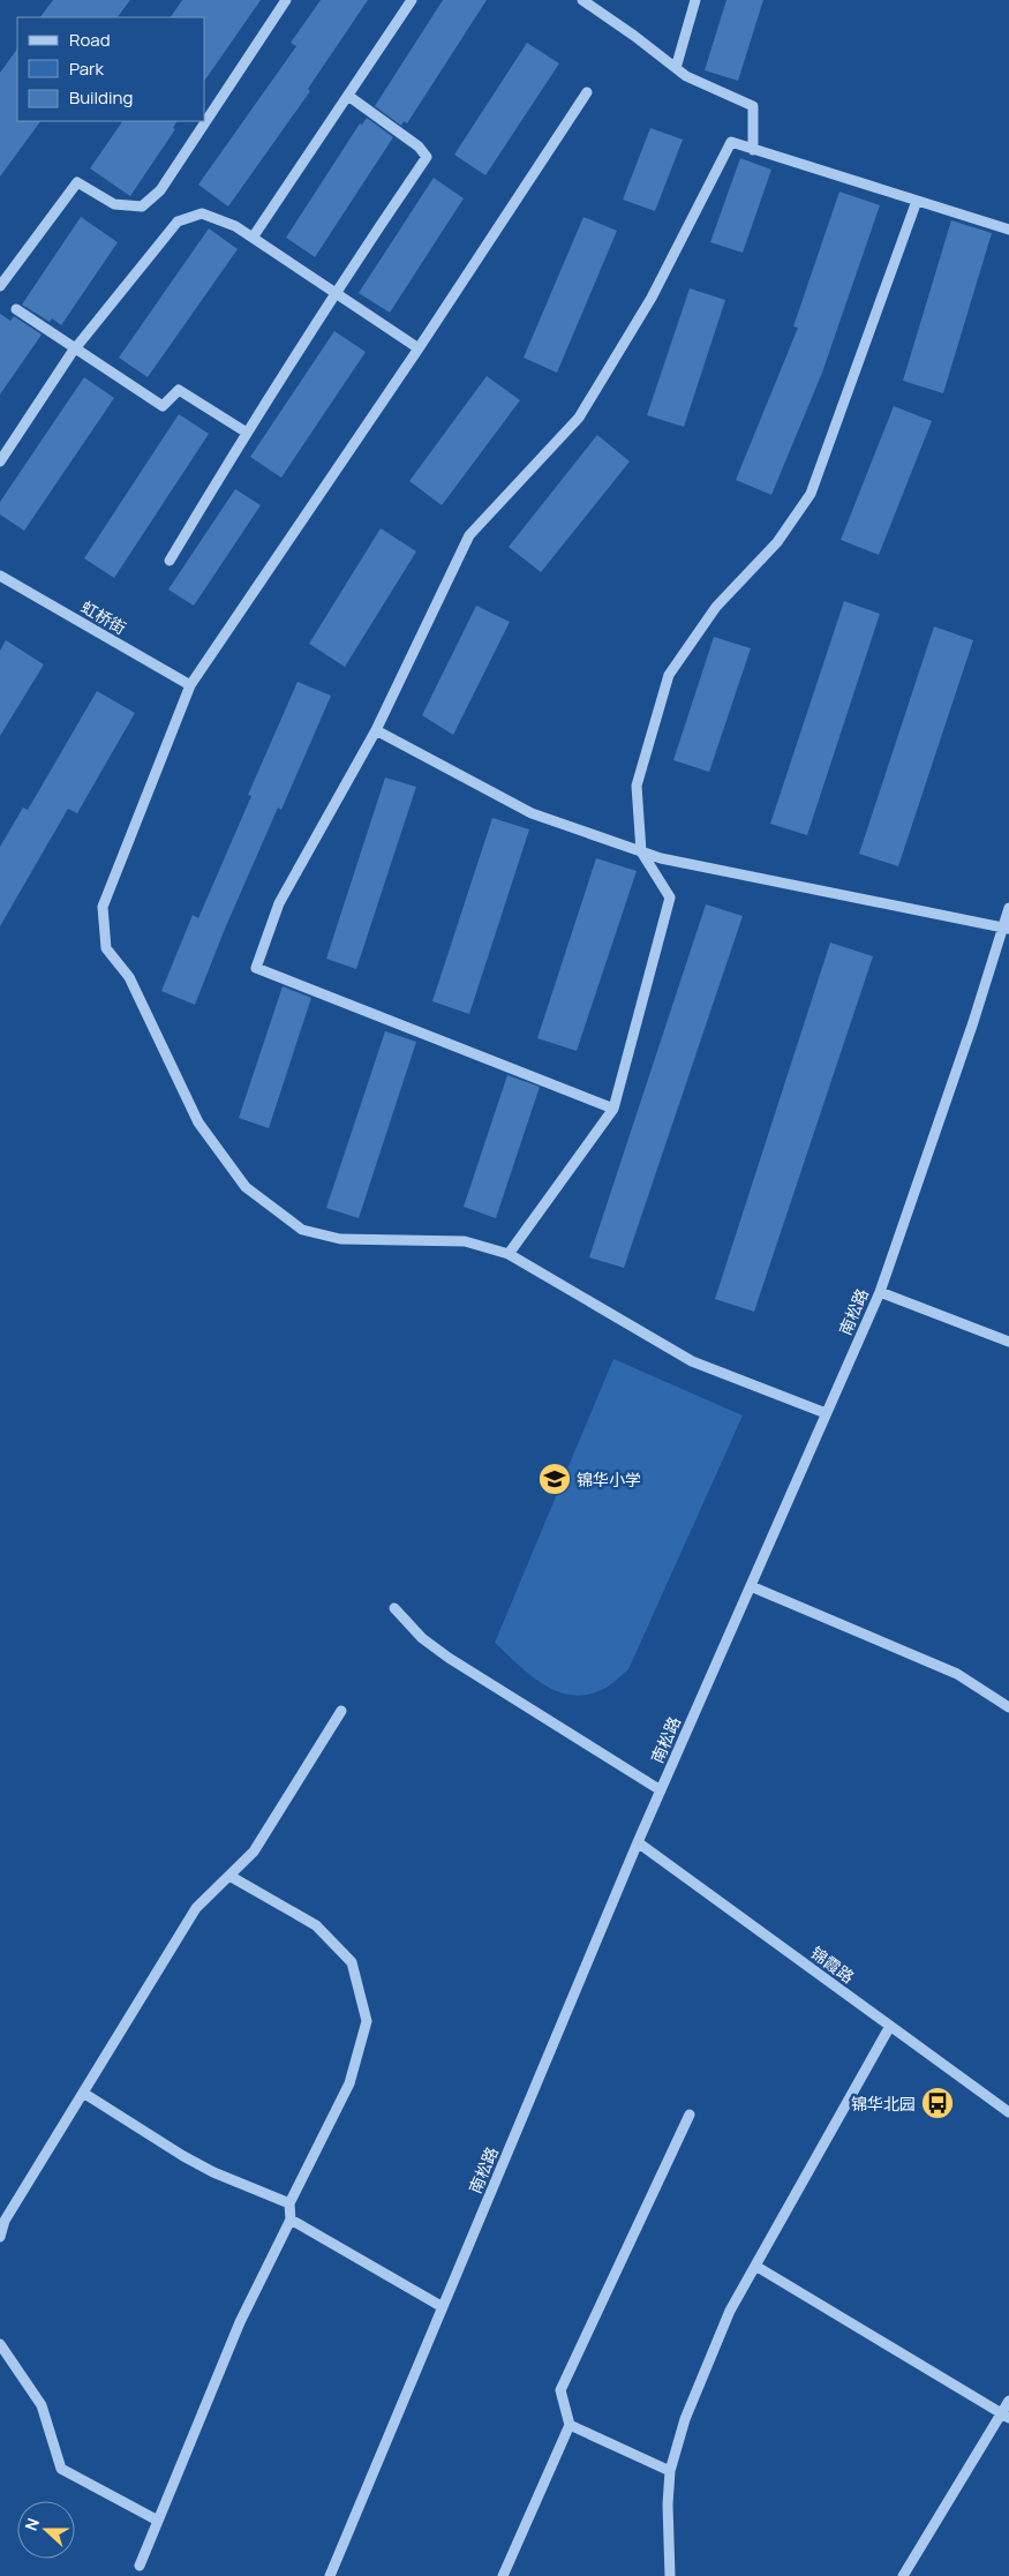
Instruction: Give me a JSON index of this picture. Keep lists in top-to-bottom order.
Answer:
{
  "streets": {
    "street": ["虹桥街", "南松路", "锦霞路"]
  },
  "crossings": [
    ["南松路", "锦霞路"]
  ],
  "places": {
    "school or university": ["锦华小学"],
    "bus stop": ["锦华北园"]
  },
  "legend": ["Road", "Park", "Building"],
  "north": "left"
}
